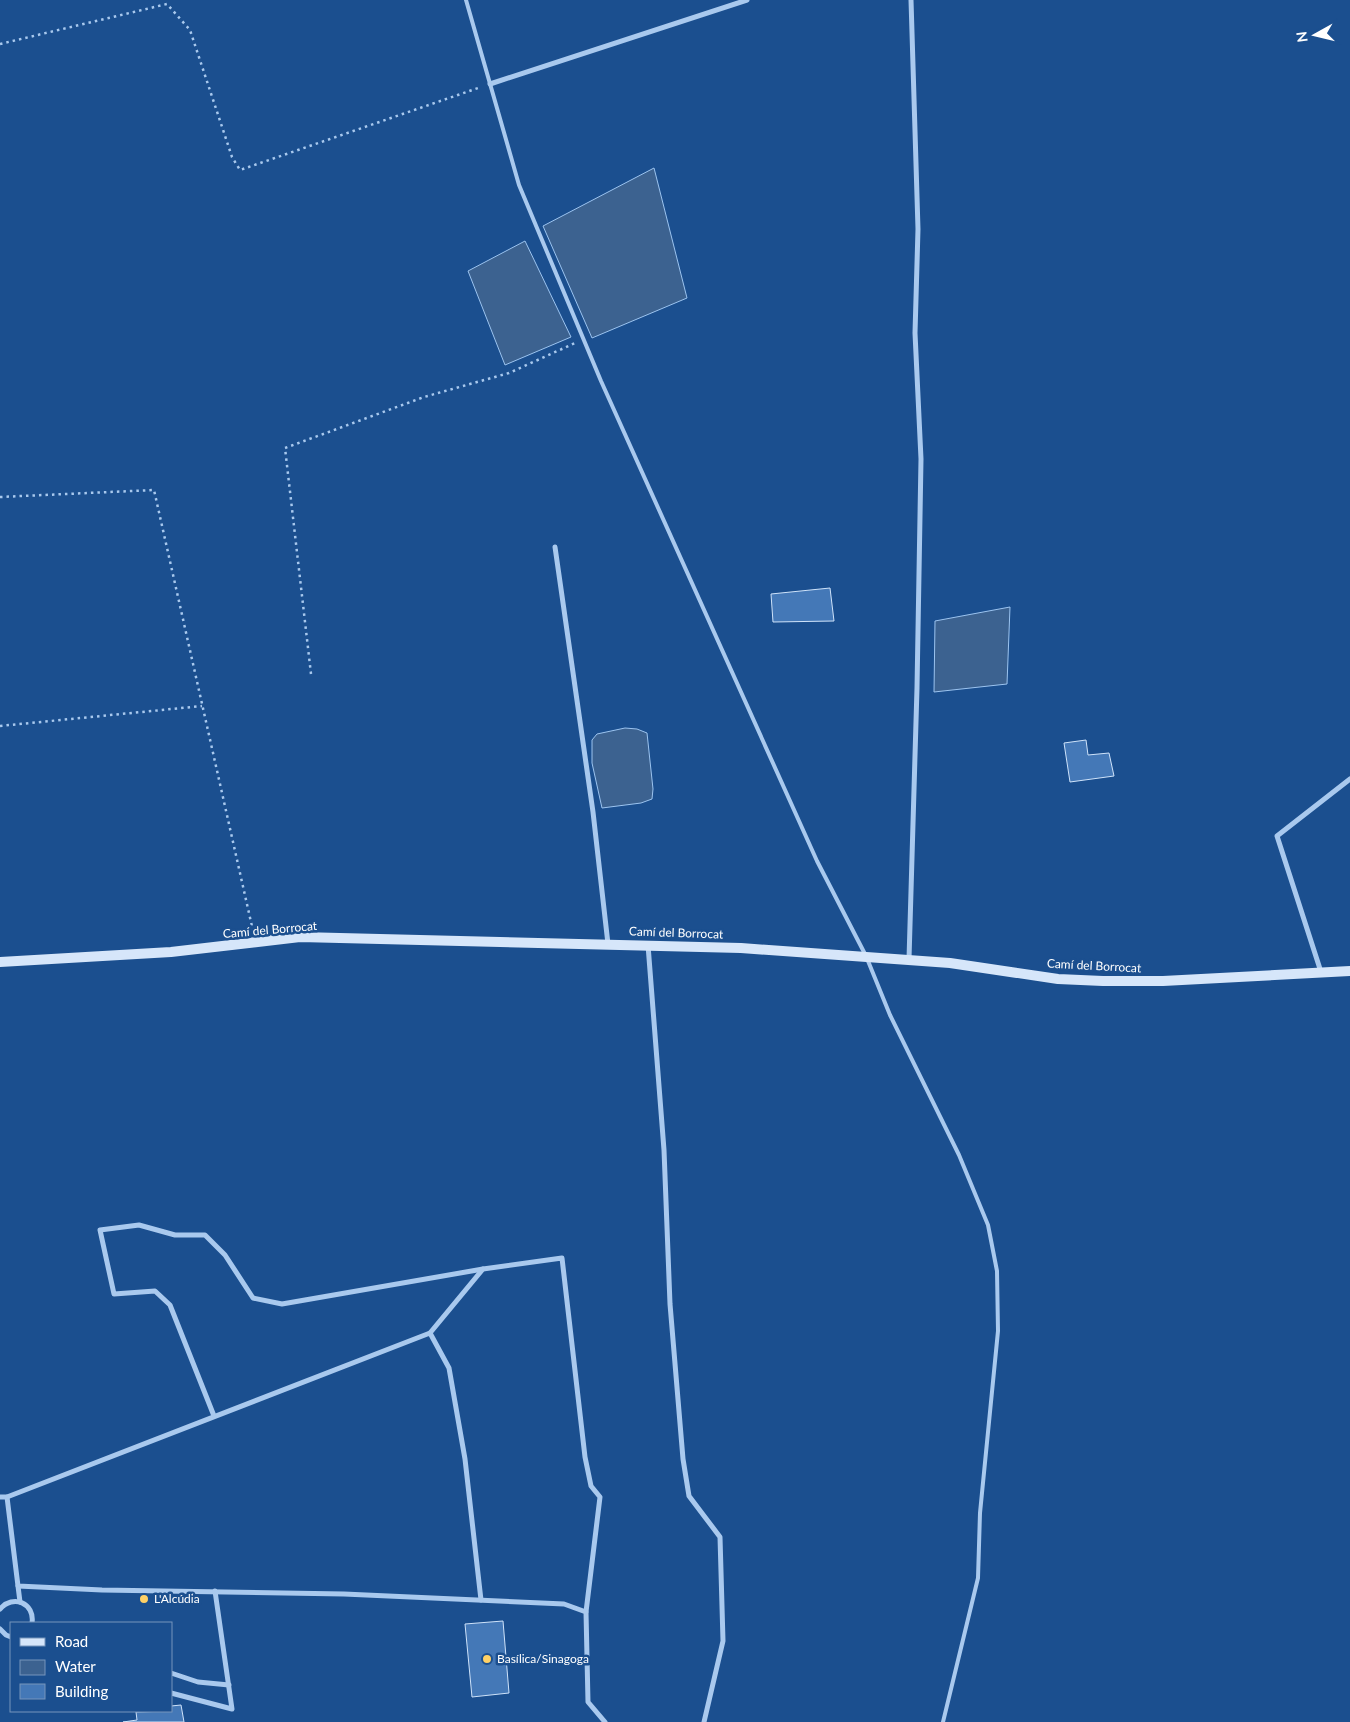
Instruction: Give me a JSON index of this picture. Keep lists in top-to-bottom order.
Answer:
{
  "streets": {
    "street": ["Camí del Borrocat"]
  },
  "places": ["L'Alcúdia", "Basílica/Sinagoga"],
  "legend": ["Road", "Water", "Building"],
  "north": "left"
}
